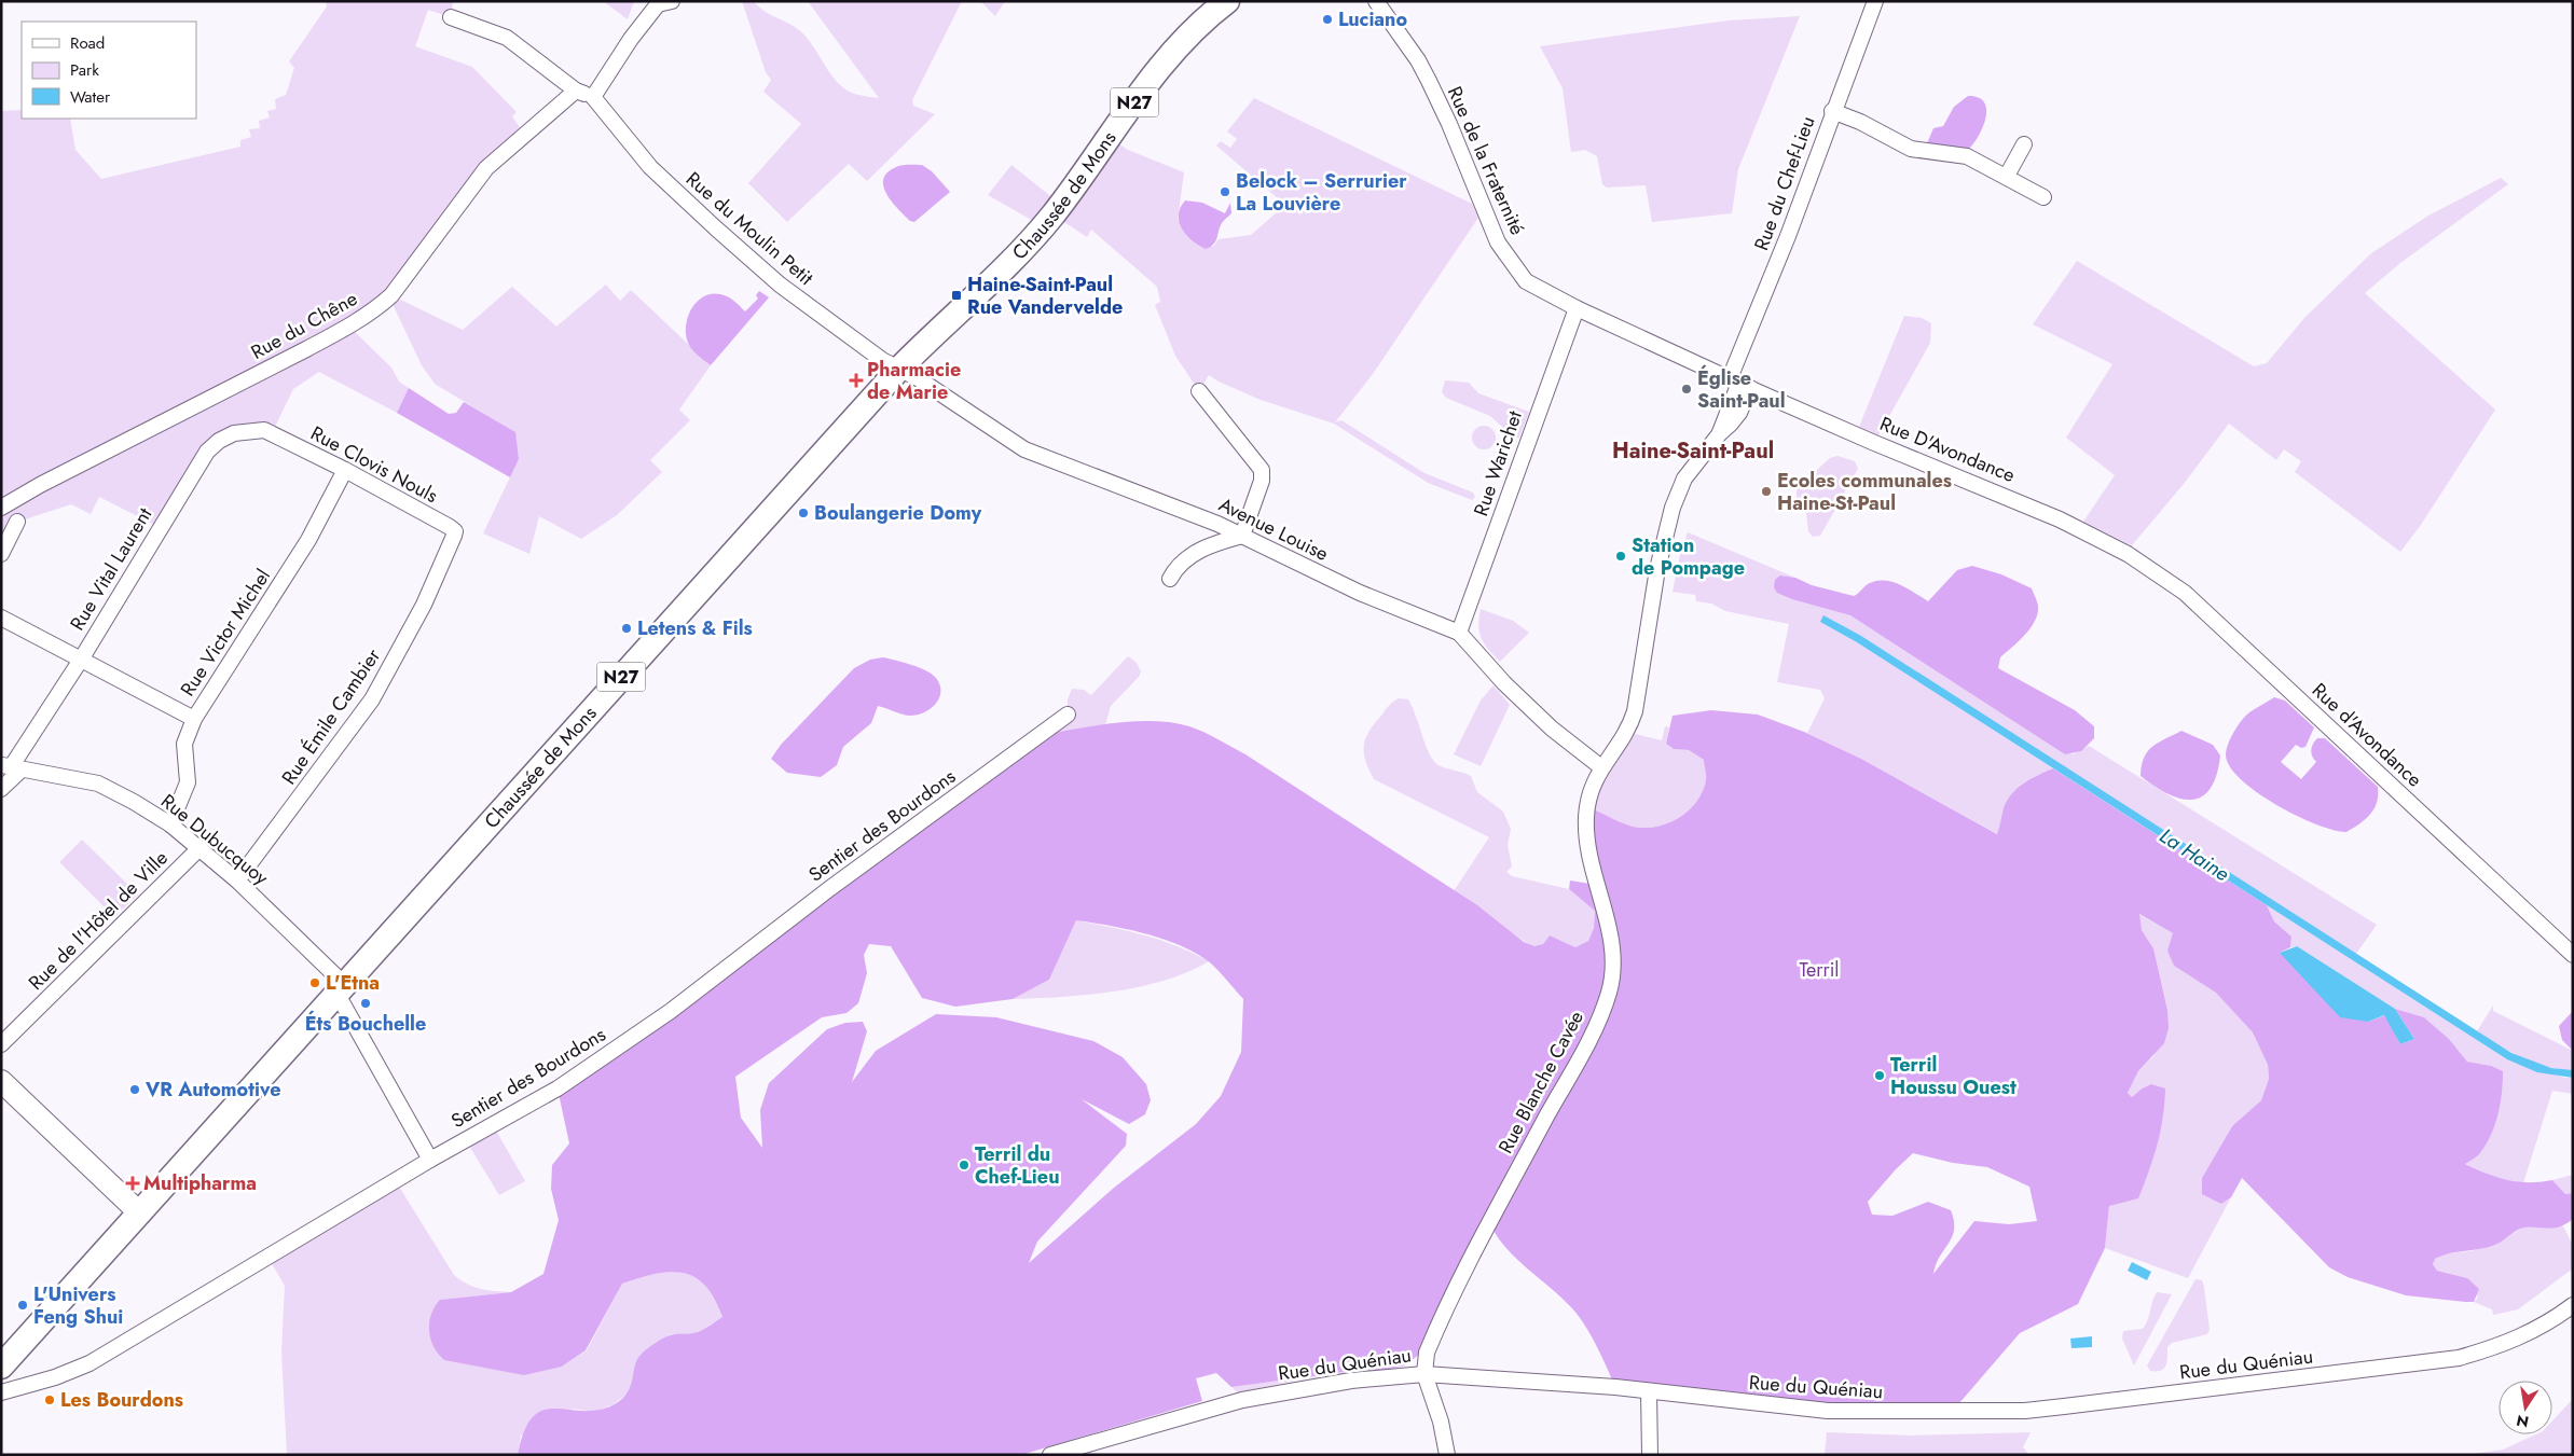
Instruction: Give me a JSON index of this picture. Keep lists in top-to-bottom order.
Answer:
{
  "streets": {
    "main road": ["N27", "Chaussée de Mons"],
    "street": [
      "Rue de la Fraternité",
      "Rue du Chef-Lieu",
      "Rue du Moulin Petit",
      "Rue du Chêne",
      "Rue D'Avondance",
      "Rue Warichet",
      "Rue Clovis Nouls",
      "Avenue Louise",
      "Rue Vital Laurent",
      "Rue Victor Michel",
      "Rue Émile Cambier",
      "Rue d'Avondance",
      "Sentier des Bourdons",
      "Rue Dubucquoy",
      "Rue de l'Hôtel de Ville",
      "Rue Blanche Cavée",
      "Rue du Quéniau"
    ]
  },
  "crossings": [
    ["Rue de la Fraternité", "Rue du Chef-Lieu"],
    ["Rue de la Fraternité", "Rue D'Avondance"],
    ["Rue de la Fraternité", "Rue Warichet"],
    ["Rue du Chef-Lieu", "Rue D'Avondance"],
    ["Rue du Chef-Lieu", "Avenue Louise"],
    ["Rue du Chef-Lieu", "Rue Blanche Cavée"],
    ["Chaussée de Mons", "Rue du Moulin Petit"],
    ["Chaussée de Mons", "Avenue Louise"],
    ["Chaussée de Mons", "Rue Dubucquoy"],
    ["Rue du Moulin Petit", "Avenue Louise"],
    ["Rue D'Avondance", "Rue d'Avondance"],
    ["Rue Warichet", "Avenue Louise"],
    ["Rue Clovis Nouls", "Rue Vital Laurent"],
    ["Rue Clovis Nouls", "Rue Victor Michel"],
    ["Rue Clovis Nouls", "Rue Émile Cambier"],
    ["Rue Vital Laurent", "Rue Dubucquoy"],
    ["Rue Victor Michel", "Rue Dubucquoy"],
    ["Rue Émile Cambier", "Rue Dubucquoy"],
    ["Sentier des Bourdons", "Rue Dubucquoy"],
    ["Rue Dubucquoy", "Rue de l'Hôtel de Ville"],
    ["Rue Blanche Cavée", "Rue du Quéniau"]
  ],
  "districts": ["Haine-Saint-Paul"],
  "water": ["La Haine"],
  "parks": ["Terril"],
  "places": {
    "other": [
      "Luciano",
      "Belock – Serrurier La Louvière",
      "Église Saint-Paul",
      "Ecoles communales Haine-St-Paul",
      "Boulangerie Domy",
      "Station de Pompage",
      "Letens & Fils",
      "L'Etna",
      "Éts Bouchelle",
      "Terril Houssu Ouest",
      "VR Automotive",
      "Terril du Chef-Lieu",
      "L'Univers Feng Shui",
      "Les Bourdons"
    ],
    "transit": ["Haine-Saint-Paul Rue Vandervelde"],
    "health": ["Pharmacie de Marie", "Multipharma"]
  },
  "legend": ["Road", "Park", "Water"],
  "north": "bottom"
}
